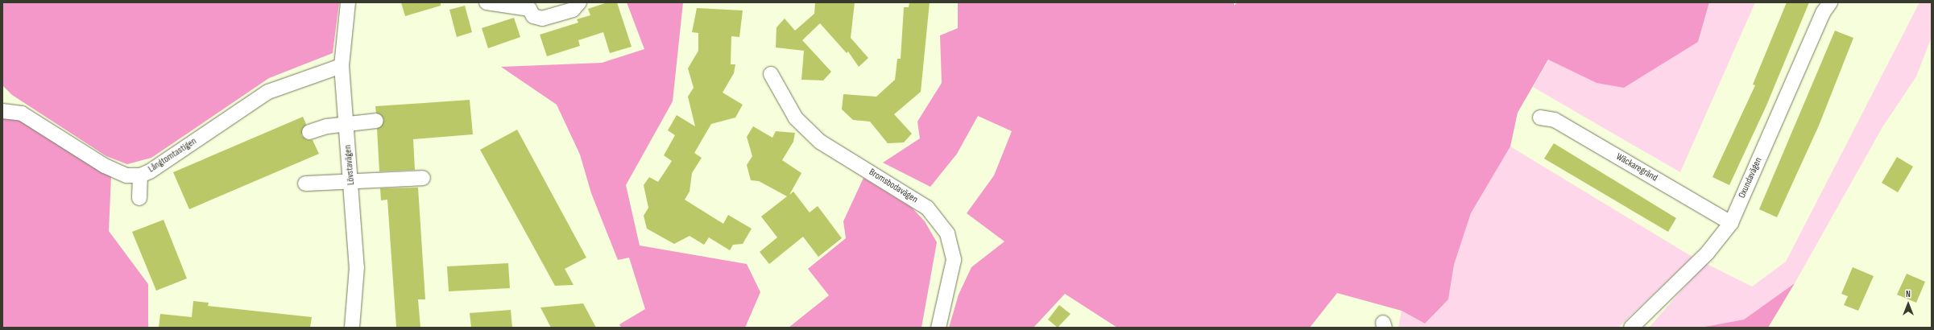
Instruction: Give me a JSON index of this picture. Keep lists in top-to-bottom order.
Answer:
{
  "streets": {
    "street": [
      "Långtomtastigen",
      "Lövstavägen",
      "Wäckaregränd",
      "Oxundavägen",
      "Bromsbodavägen"
    ]
  },
  "crossings": [
    ["Långtomtastigen", "Lövstavägen"],
    ["Wäckaregränd", "Oxundavägen"]
  ],
  "north": "top"
}
